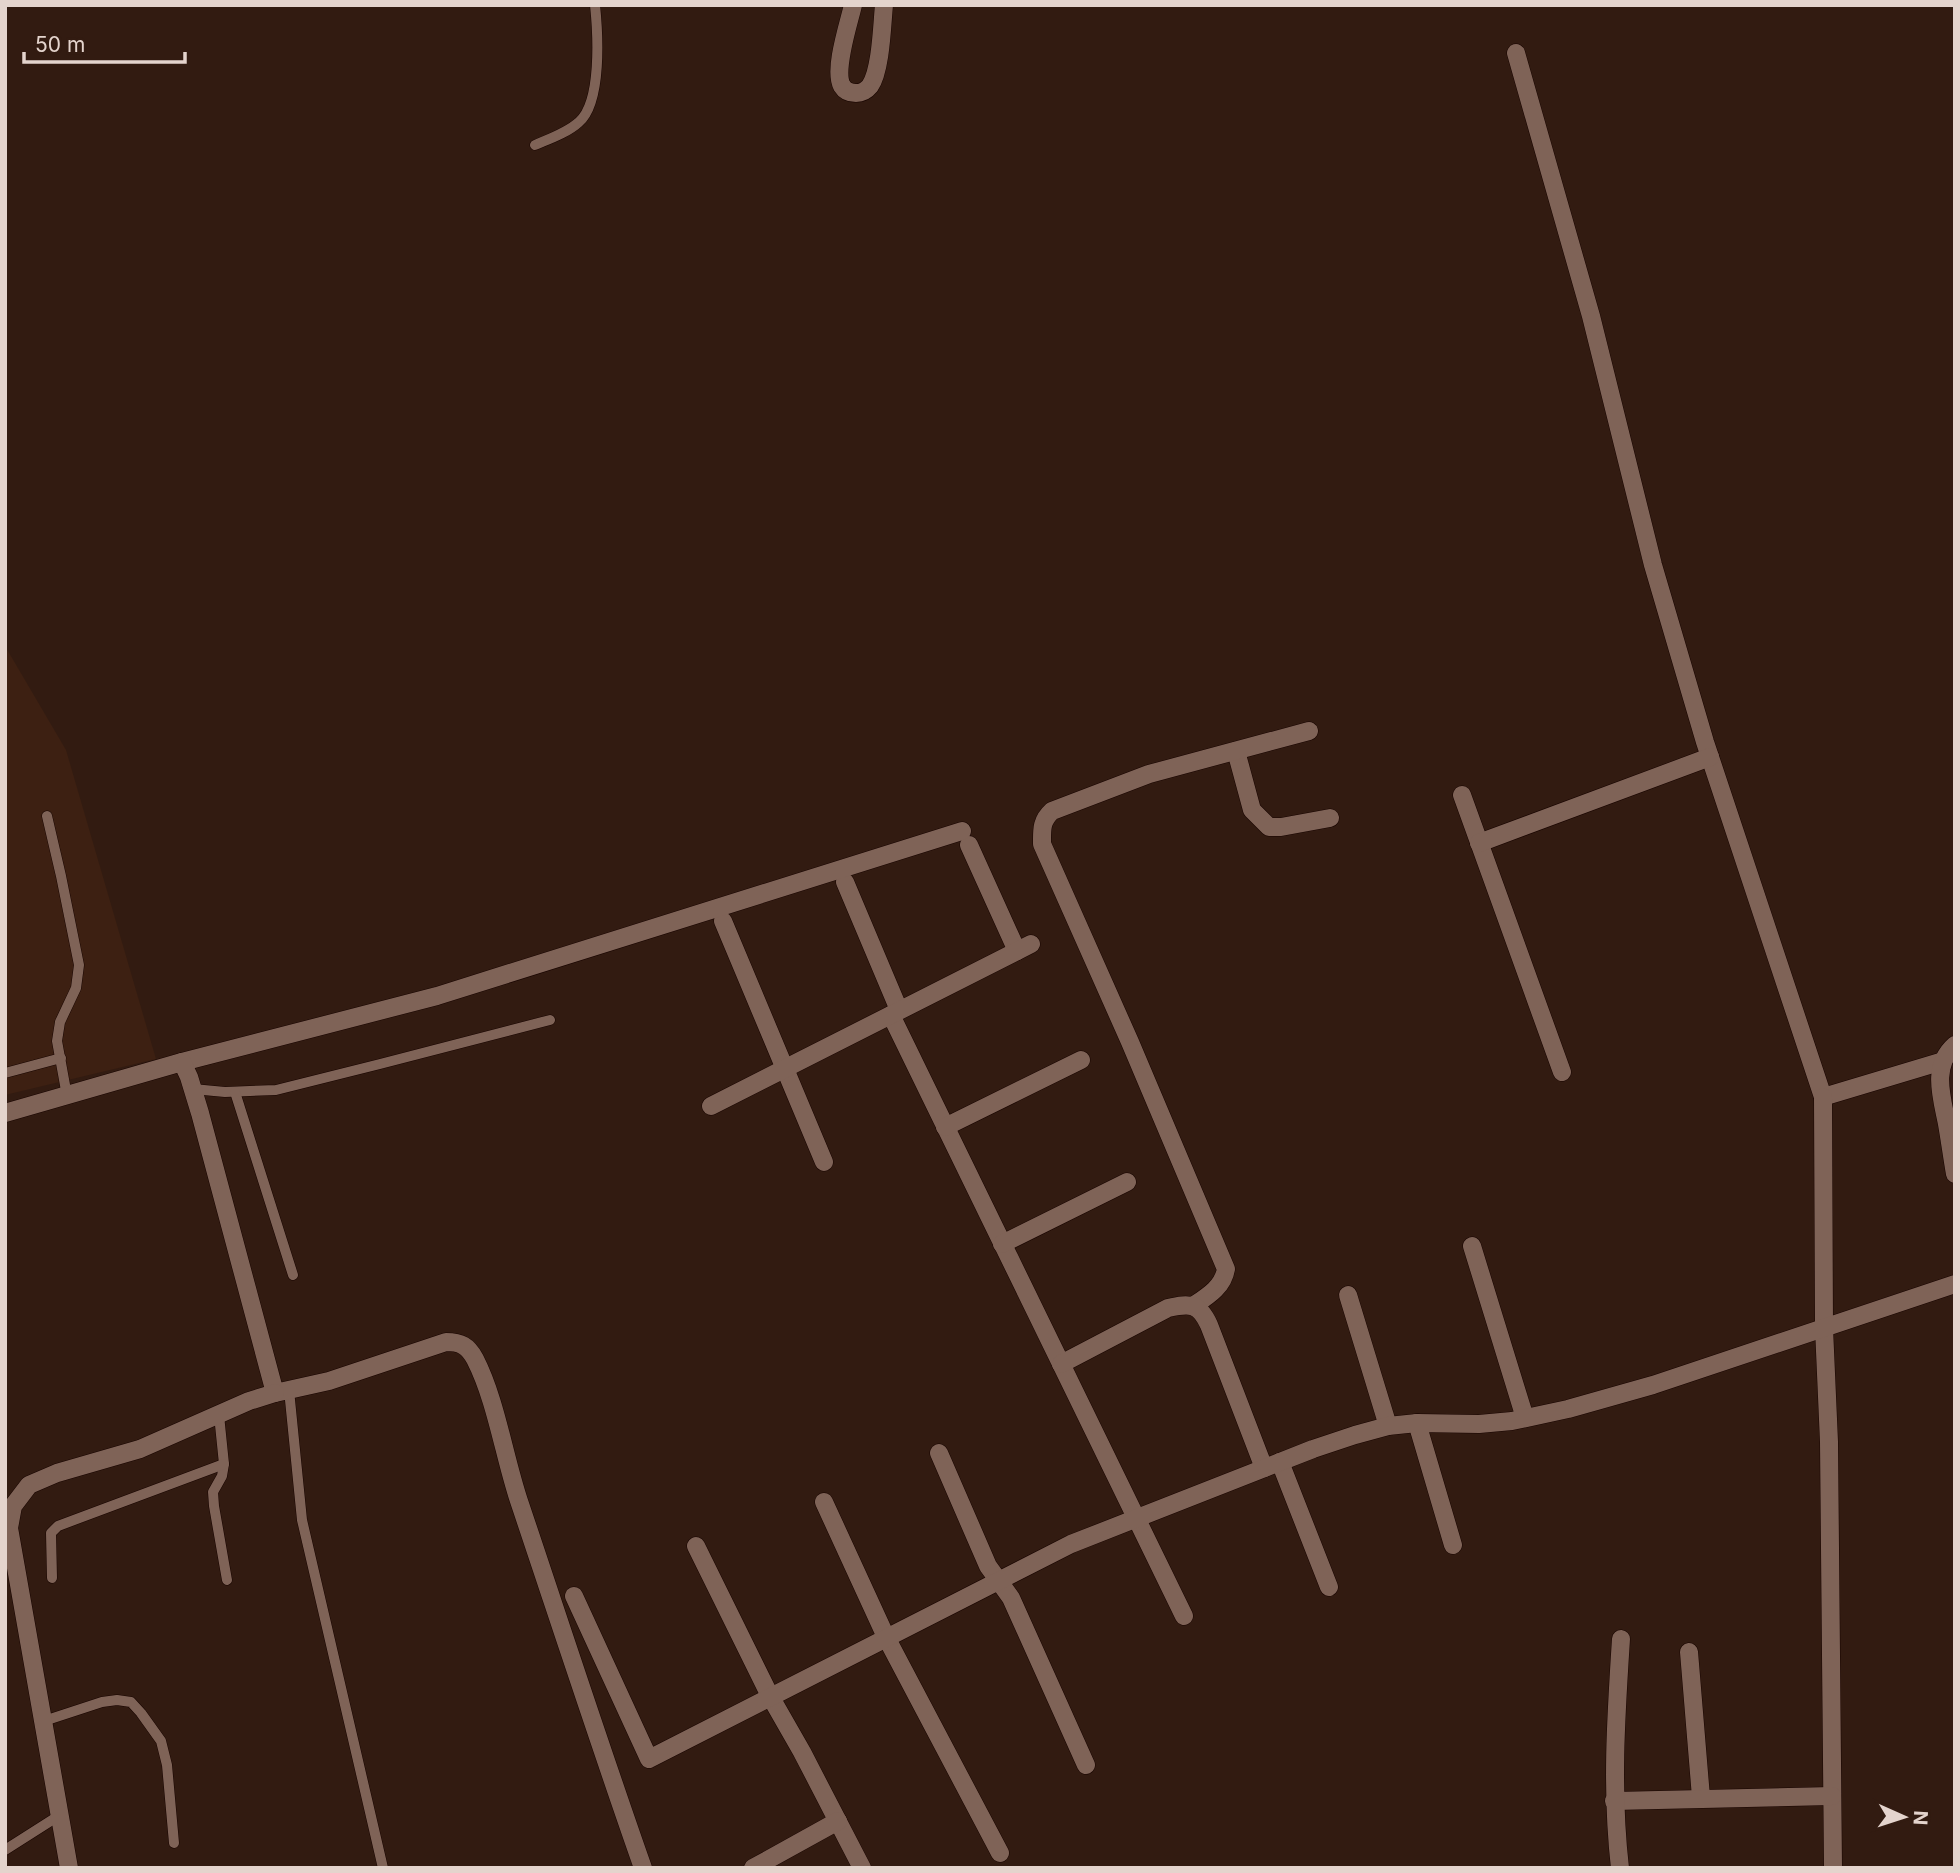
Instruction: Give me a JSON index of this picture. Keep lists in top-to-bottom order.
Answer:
{
  "scale_bar": "50 m",
  "north": "right"
}
